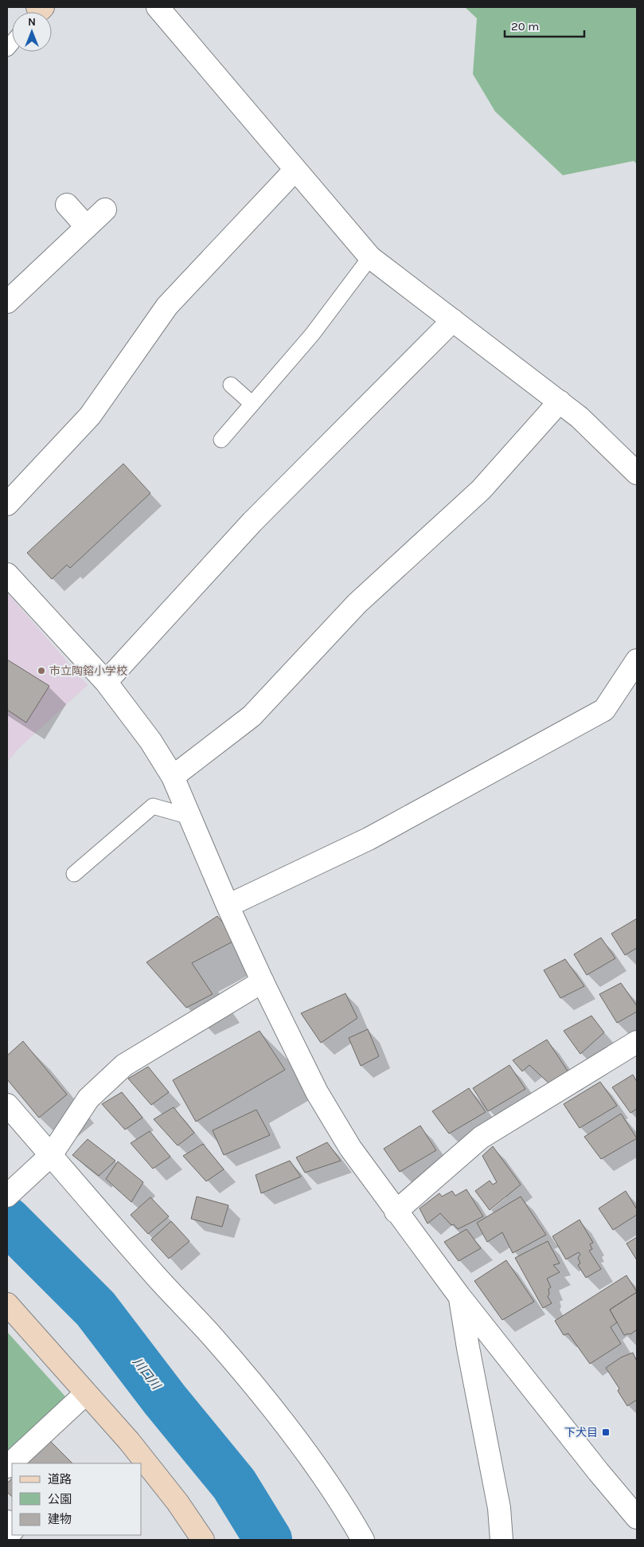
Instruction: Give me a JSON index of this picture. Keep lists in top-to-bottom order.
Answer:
{
  "water": ["川口川"],
  "places": {
    "other": ["市立陶鎔小学校"],
    "transit": ["下犬目"]
  },
  "legend": ["道路", "公園", "建物"],
  "scale_bar": "20 m",
  "north": "top"
}
